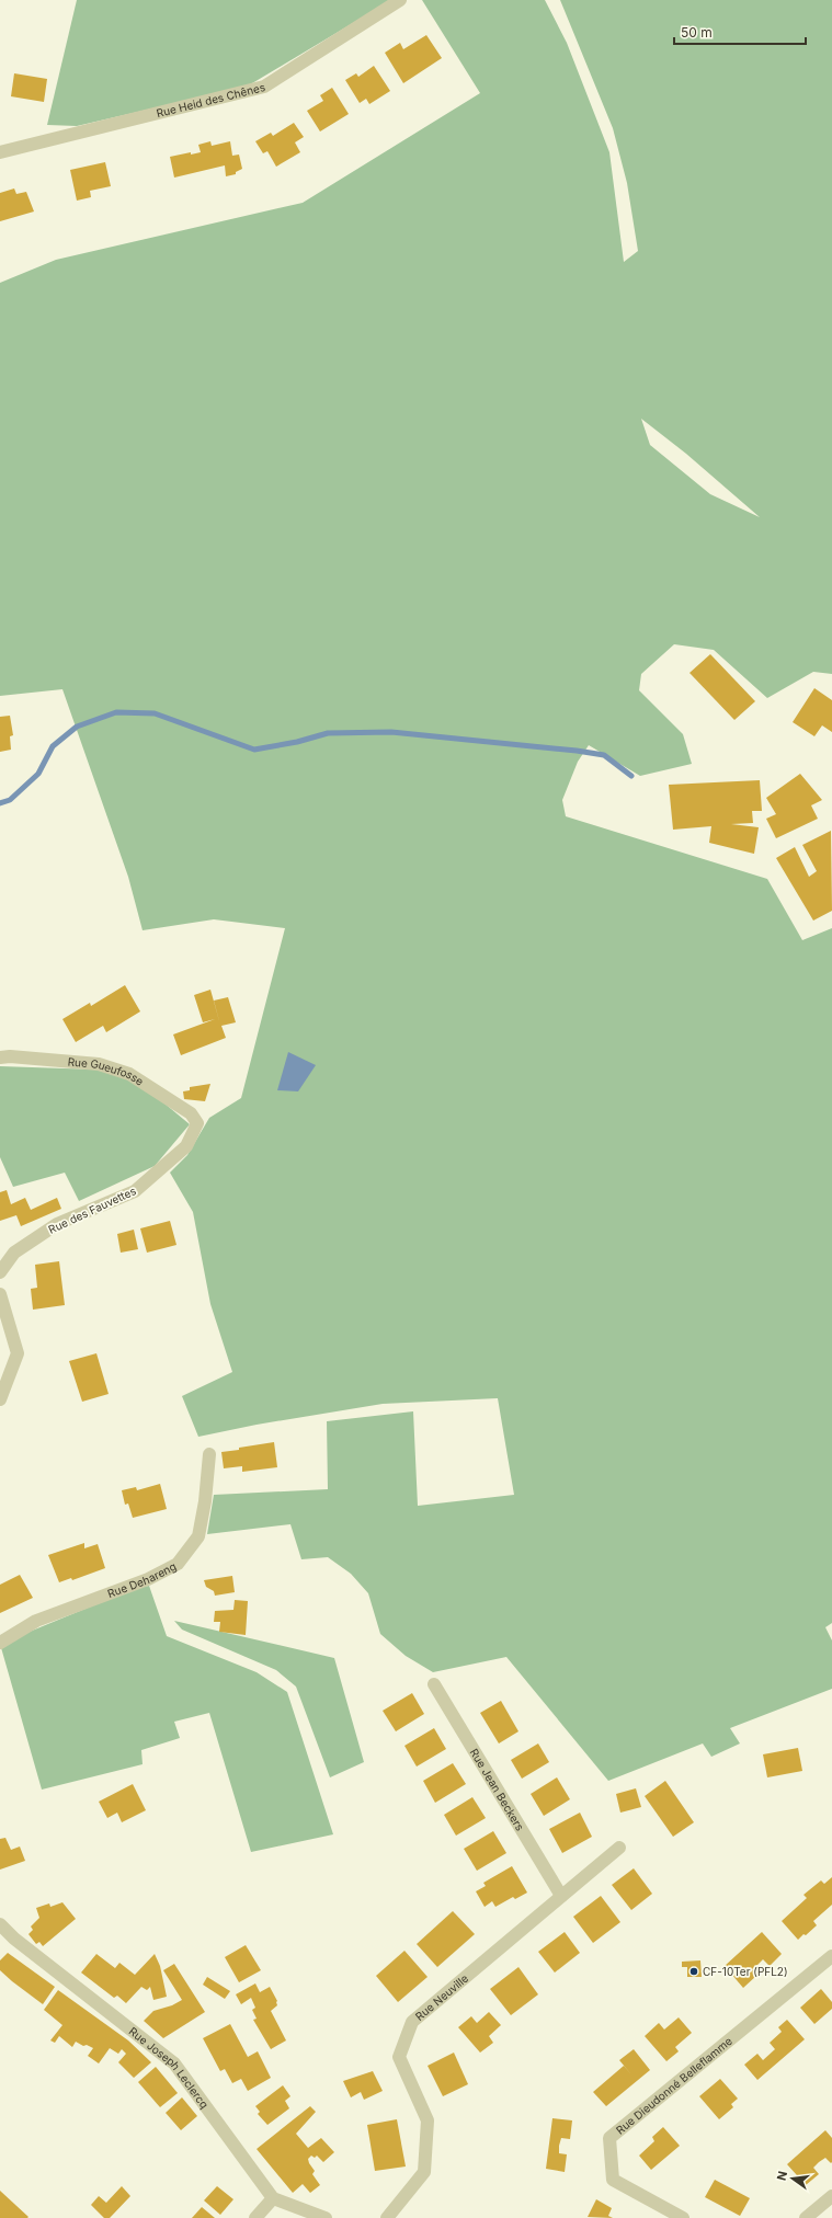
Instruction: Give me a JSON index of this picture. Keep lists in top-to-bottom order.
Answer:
{
  "streets": {
    "street": [
      "Rue Heid des Chênes",
      "Rue Gueufosse",
      "Rue des Fauvettes",
      "Rue Dehareng",
      "Rue Jean Beckers",
      "Rue Neuville",
      "Rue Joseph Leclercq",
      "Rue Dieudonné Belleflamme"
    ]
  },
  "crossings": [
    ["Rue Gueufosse", "Rue des Fauvettes"],
    ["Rue Jean Beckers", "Rue Neuville"]
  ],
  "places": ["CF-10Ter (PFL2)"],
  "scale_bar": "50 m",
  "north": "left"
}
